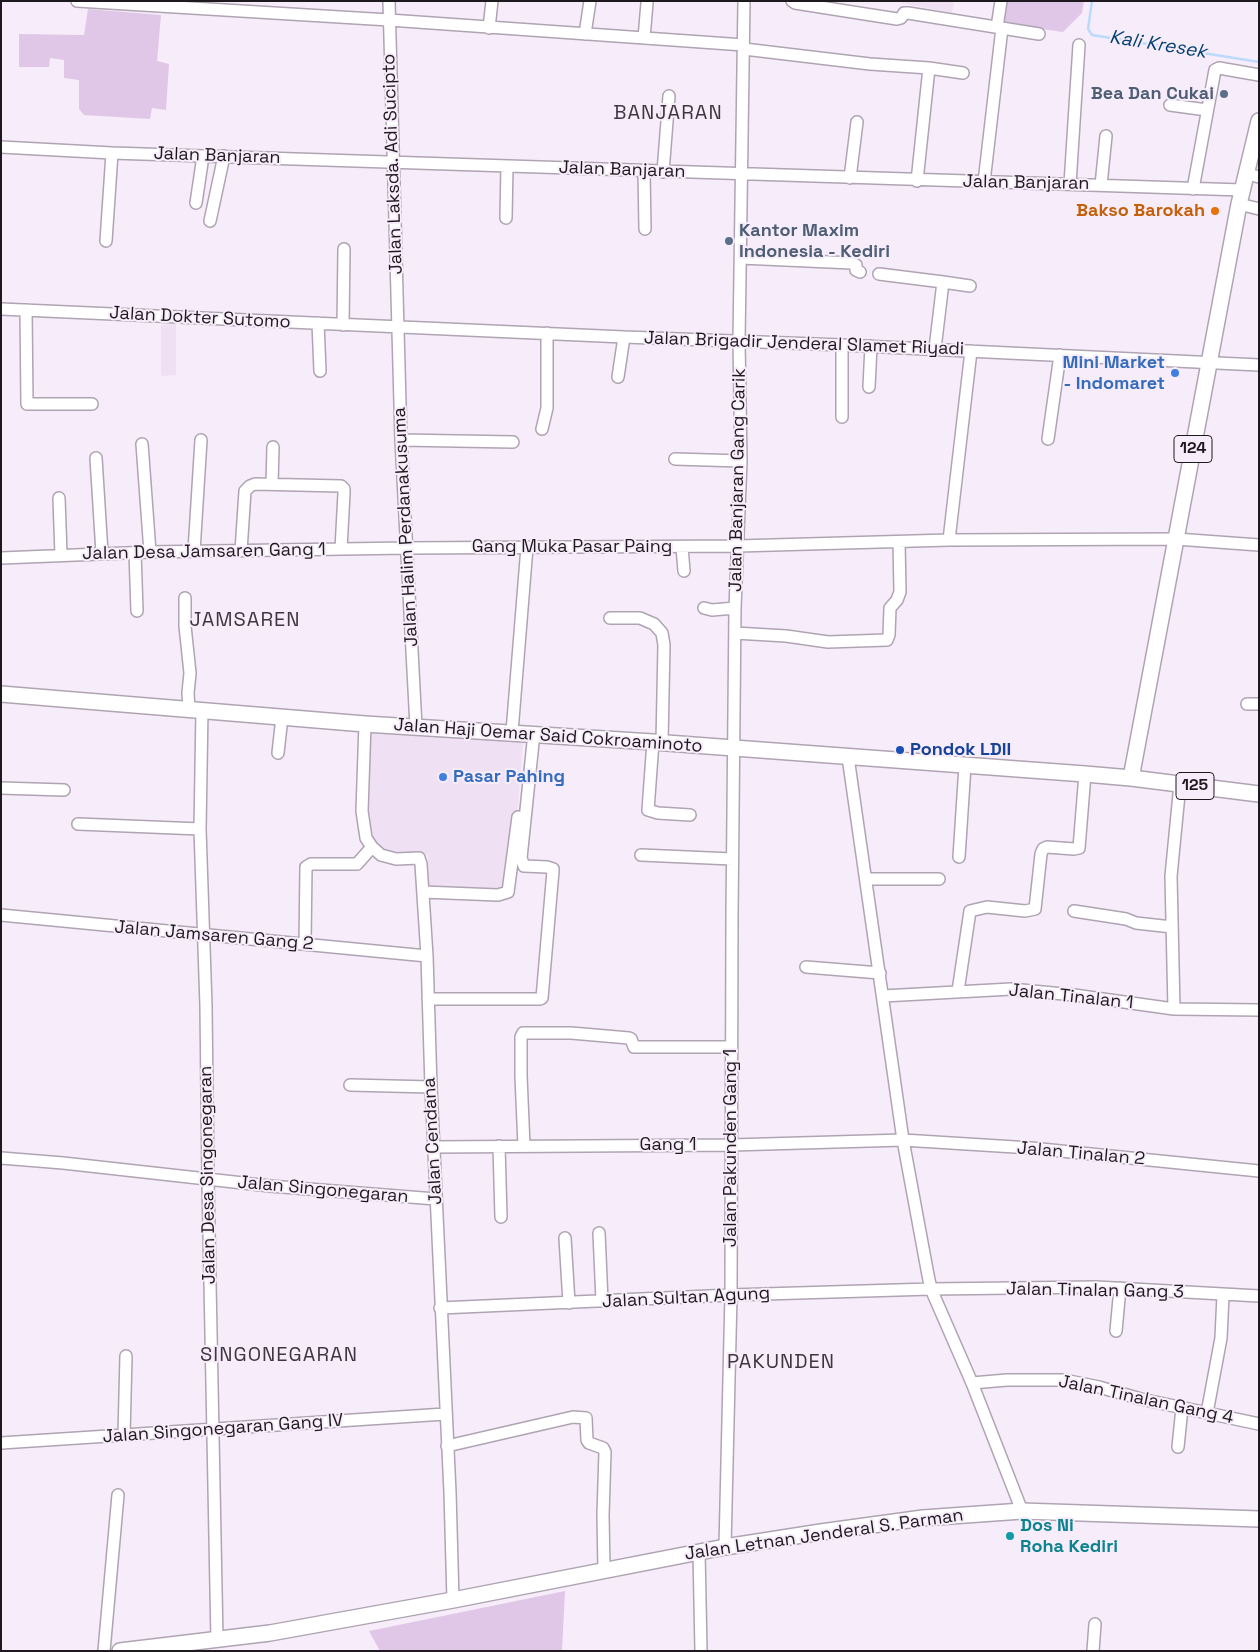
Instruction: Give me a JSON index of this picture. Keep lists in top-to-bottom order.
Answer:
{
  "streets": {
    "main road": [
      "124",
      "Jalan Haji Oemar Said Cokroaminoto",
      "125",
      "Jalan Letnan Jenderal S. Parman"
    ],
    "street": [
      "Jalan Banjaran",
      "Jalan Laksda. Adi Sucipto",
      "Jalan Dokter Sutomo",
      "Jalan Brigadir Jenderal Slamet Riyadi",
      "Jalan Banjaran Gang Carik",
      "Jalan Halim Perdanakusuma",
      "Gang Muka Pasar Paing",
      "Jalan Desa Jamsaren Gang 1",
      "Jalan Jamsaren Gang 2",
      "Jalan Tinalan 1",
      "Jalan Cendana",
      "Gang 1",
      "Jalan Pakunden Gang 1",
      "Jalan Tinalan 2",
      "Jalan Desa Singonegaran",
      "Jalan Singonegaran",
      "Jalan Tinalan Gang 3",
      "Jalan Sultan Agung",
      "Jalan Tinalan Gang 4",
      "Jalan Singonegaran Gang IV"
    ]
  },
  "crossings": [
    ["Jalan Banjaran", "Jalan Laksda. Adi Sucipto"],
    ["Jalan Banjaran", "124"],
    ["Jalan Banjaran", "Jalan Banjaran Gang Carik"],
    ["Jalan Laksda. Adi Sucipto", "Jalan Dokter Sutomo"],
    ["Jalan Laksda. Adi Sucipto", "Jalan Brigadir Jenderal Slamet Riyadi"],
    ["Jalan Laksda. Adi Sucipto", "Jalan Halim Perdanakusuma"],
    ["Jalan Dokter Sutomo", "Jalan Brigadir Jenderal Slamet Riyadi"],
    ["Jalan Dokter Sutomo", "Jalan Halim Perdanakusuma"],
    ["Jalan Brigadir Jenderal Slamet Riyadi", "124"],
    ["Jalan Brigadir Jenderal Slamet Riyadi", "Jalan Banjaran Gang Carik"],
    ["Jalan Brigadir Jenderal Slamet Riyadi", "Jalan Halim Perdanakusuma"],
    ["124", "Gang Muka Pasar Paing"],
    ["124", "Jalan Haji Oemar Said Cokroaminoto"],
    ["124", "125"],
    ["Jalan Banjaran Gang Carik", "Gang Muka Pasar Paing"],
    ["Jalan Banjaran Gang Carik", "Jalan Haji Oemar Said Cokroaminoto"],
    ["Jalan Banjaran Gang Carik", "Jalan Pakunden Gang 1"],
    ["Jalan Halim Perdanakusuma", "Gang Muka Pasar Paing"],
    ["Jalan Halim Perdanakusuma", "Jalan Desa Jamsaren Gang 1"],
    ["Jalan Halim Perdanakusuma", "Jalan Haji Oemar Said Cokroaminoto"],
    ["Gang Muka Pasar Paing", "Jalan Desa Jamsaren Gang 1"],
    ["Jalan Haji Oemar Said Cokroaminoto", "125"],
    ["Jalan Haji Oemar Said Cokroaminoto", "Jalan Pakunden Gang 1"],
    ["Jalan Haji Oemar Said Cokroaminoto", "Jalan Desa Singonegaran"],
    ["Jalan Jamsaren Gang 2", "Jalan Cendana"],
    ["Jalan Jamsaren Gang 2", "Jalan Desa Singonegaran"],
    ["Jalan Cendana", "Gang 1"],
    ["Jalan Cendana", "Jalan Singonegaran"],
    ["Jalan Cendana", "Jalan Sultan Agung"],
    ["Jalan Cendana", "Jalan Singonegaran Gang IV"],
    ["Jalan Cendana", "Jalan Letnan Jenderal S. Parman"],
    ["Gang 1", "Jalan Pakunden Gang 1"],
    ["Gang 1", "Jalan Tinalan 2"],
    ["Jalan Pakunden Gang 1", "Jalan Sultan Agung"],
    ["Jalan Pakunden Gang 1", "Jalan Letnan Jenderal S. Parman"],
    ["Jalan Desa Singonegaran", "Jalan Singonegaran"],
    ["Jalan Desa Singonegaran", "Jalan Singonegaran Gang IV"],
    ["Jalan Desa Singonegaran", "Jalan Letnan Jenderal S. Parman"],
    ["Jalan Tinalan Gang 3", "Jalan Sultan Agung"]
  ],
  "districts": [
    "BANJARAN",
    "JAMSAREN",
    "SINGONEGARAN",
    "PAKUNDEN"
  ],
  "water": ["Kali Kresek"],
  "places": [
    "Bea Dan Cukai",
    "Bakso Barokah",
    "Kantor Maxim Indonesia - Kediri",
    "Mini Market - Indomaret",
    "Pondok LDII",
    "Pasar Pahing",
    "Dos Ni Roha Kediri"
  ]
}
